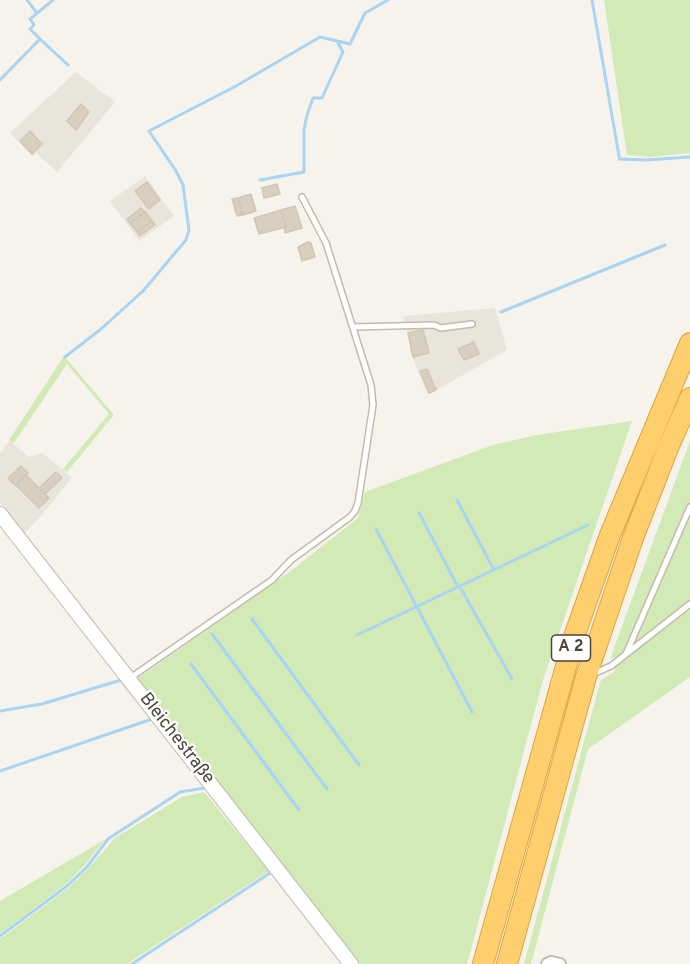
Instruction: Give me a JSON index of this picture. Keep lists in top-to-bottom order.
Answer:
{
  "streets": {
    "highway": ["A 2"],
    "street": ["Bleichestraße"]
  }
}
